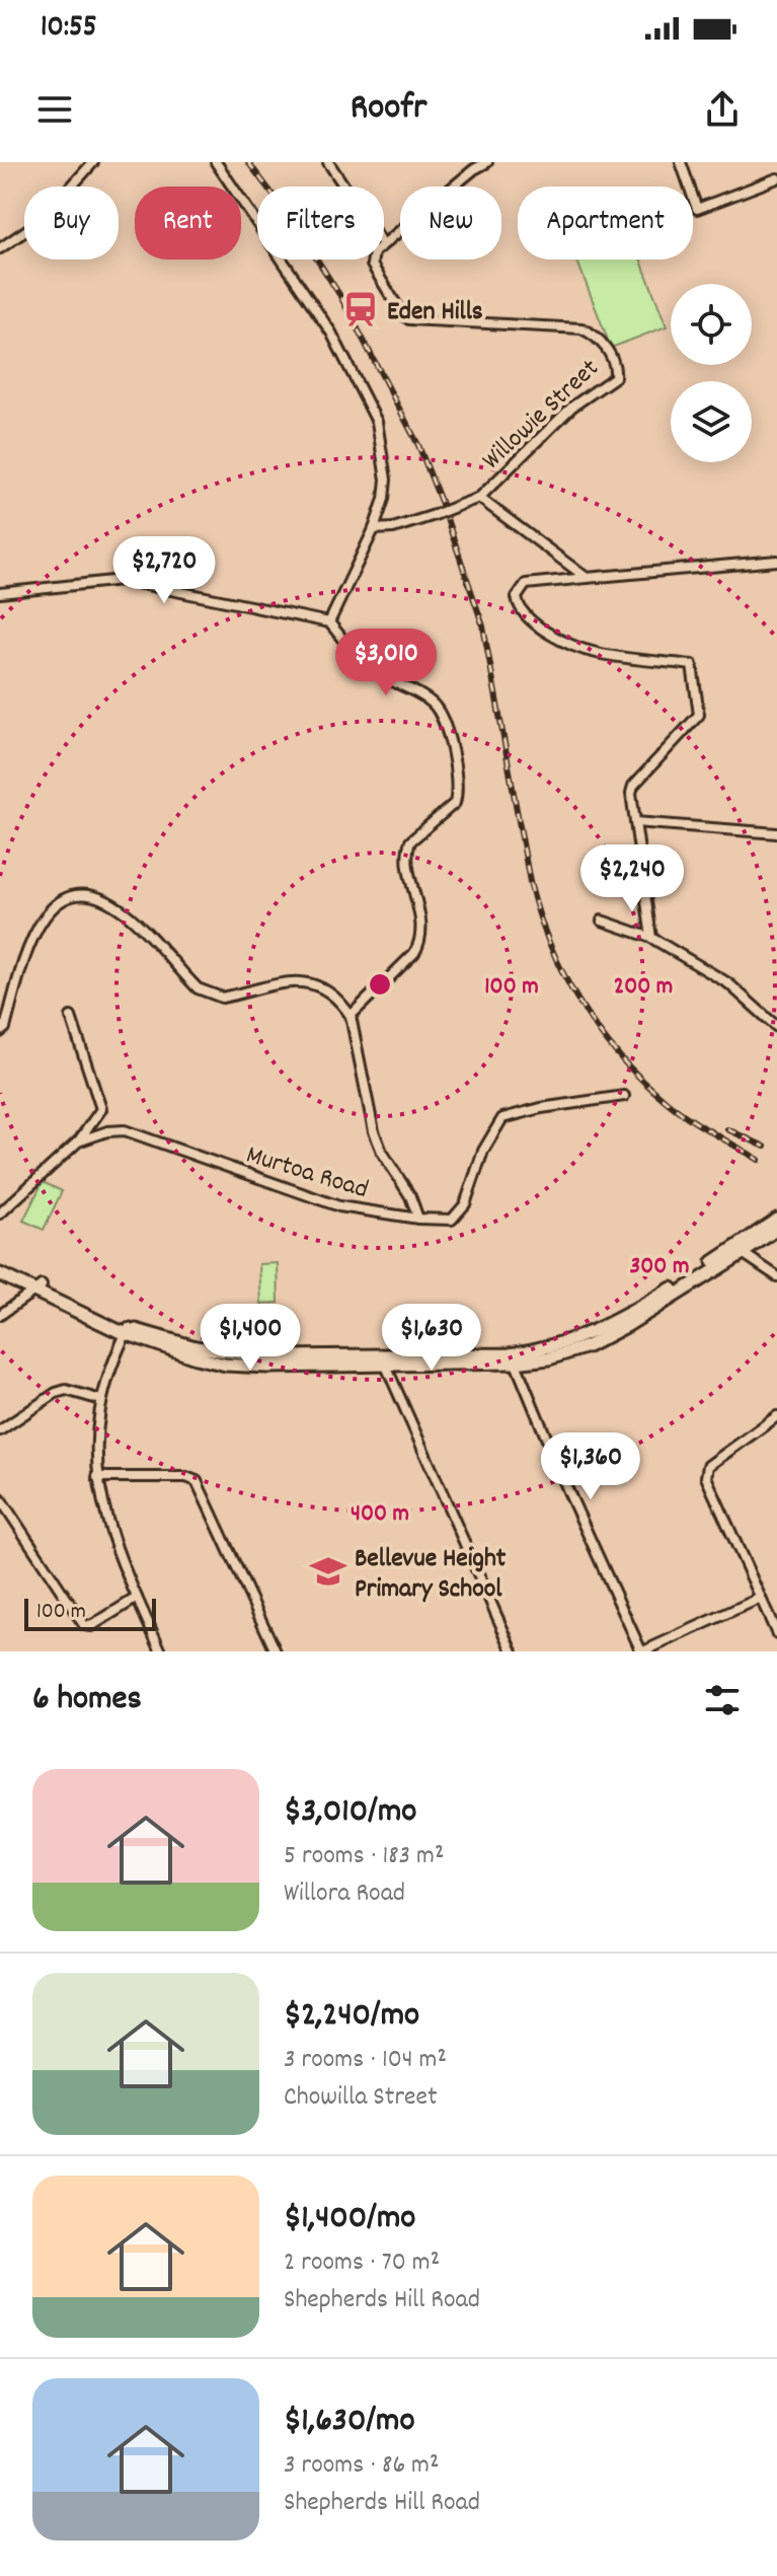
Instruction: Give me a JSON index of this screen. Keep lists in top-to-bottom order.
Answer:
{
  "streets": {
    "street": ["Willowie Street", "Murtoa Road"]
  },
  "places": {
    "station": ["Eden Hills"],
    "school or university": ["Bellevue Height Primary School"]
  },
  "scale_bar": "100 m",
  "page": {
    "status": "10:55",
    "header": "Roofr",
    "chip": [
      "Buy",
      "Rent",
      "Filters",
      "New",
      "Apartment"
    ],
    "price": [
      "$2,720",
      "$3,010",
      "$2,240",
      "$1,400",
      "$1,630",
      "$1,360"
    ],
    "scale": "100 m",
    "heading": "6 homes",
    "list": [
      {
        "name": "$3,010/mo",
        "note": "5 rooms · 183 m² · Willora Road"
      },
      {
        "name": "$2,240/mo",
        "note": "3 rooms · 104 m² · Chowilla Street"
      },
      {
        "name": "$1,400/mo",
        "note": "2 rooms · 70 m² · Shepherds Hill Road"
      },
      {
        "name": "$1,630/mo",
        "note": "3 rooms · 86 m² · Shepherds Hill Road"
      }
    ]
  },
  "rings": [
    "100 m",
    "200 m",
    "300 m",
    "400 m"
  ]
}
